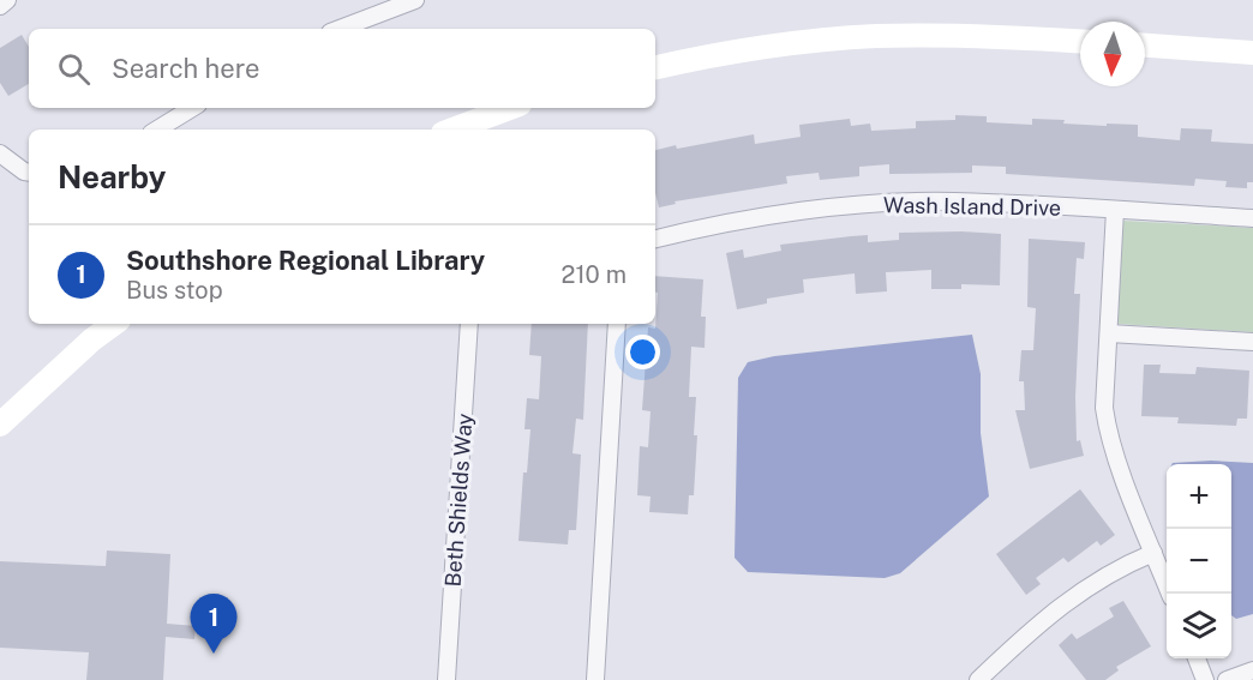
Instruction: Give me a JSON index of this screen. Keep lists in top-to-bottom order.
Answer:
{
  "streets": {
    "street": ["Wash Island Drive", "Beth Shields Way"]
  },
  "north": "bottom",
  "page": {
    "search": "Search here",
    "heading": "Nearby",
    "list": [
      {
        "mark": "1",
        "name": "Southshore Regional Library",
        "note": "Bus stop",
        "value": "210 m"
      }
    ],
    "map_buttons": ["+", "−"],
    "pins": "1"
  }
}
